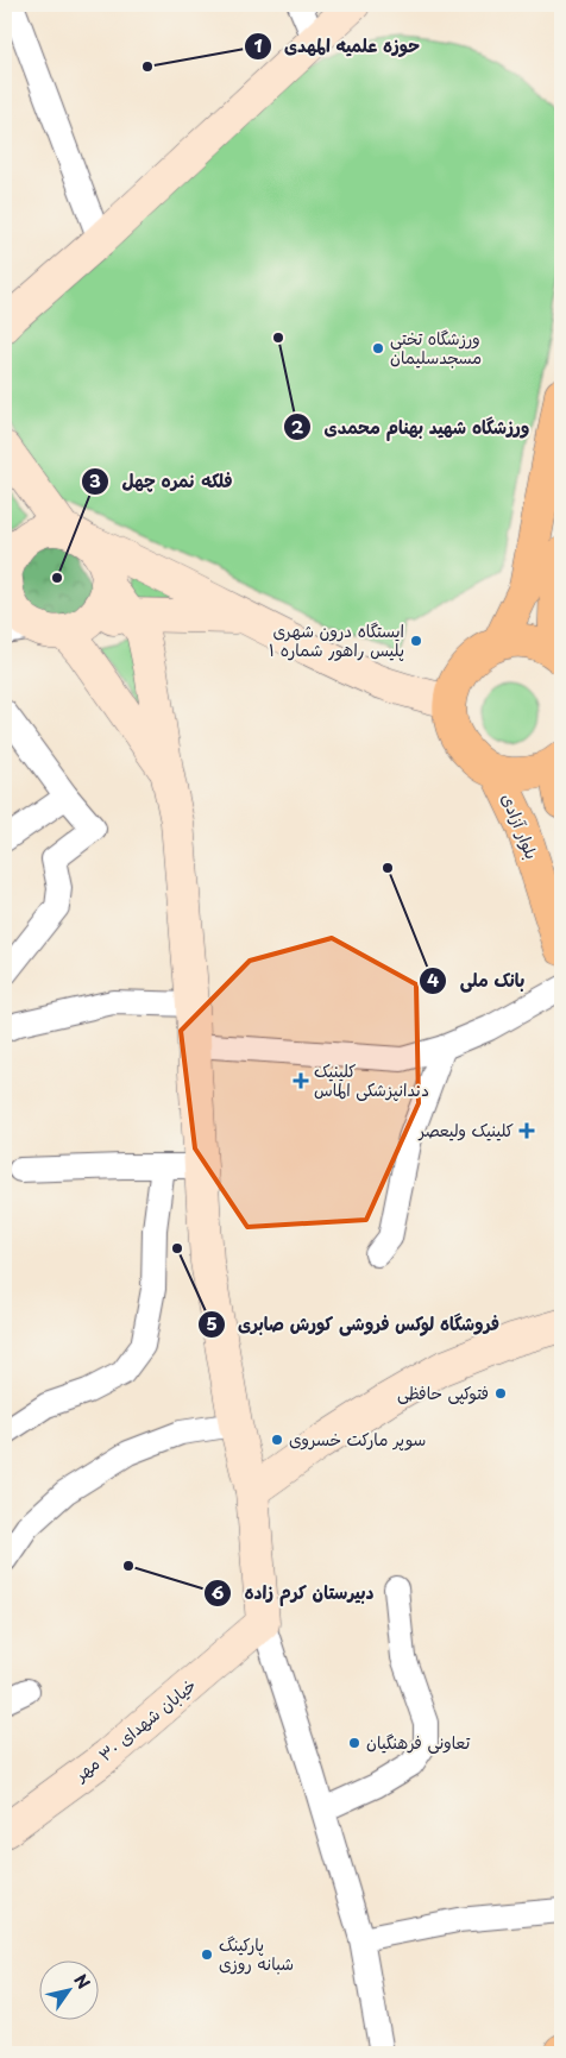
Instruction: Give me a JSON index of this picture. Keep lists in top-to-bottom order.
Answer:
{
  "streets": {
    "main road": ["بلوار آزادی", "خیابان شهدای ۳۰ مهر"]
  },
  "places": {
    "other": [
      "حوزه علمیه المهدی",
      "ورزشگاه شهید بهنام محمدی",
      "ورزشگاه تختی مسجدسلیمان",
      "فلکه نمره چهل",
      "ایستگاه درون شهری پلیس راهور شماره ۱",
      "بانک ملی",
      "فروشگاه لوکس فروشی کورش صابری",
      "فتوکپی حافظی",
      "سوپر مارکت خسروی",
      "دبیرستان کرم زاده",
      "تعاونی فرهنگیان",
      "پارکینگ شبانه روزی"
    ],
    "health": ["کلینیک دندانپزشکی الماس", "کلینیک ولیعصر"]
  },
  "north": "top right"
}
